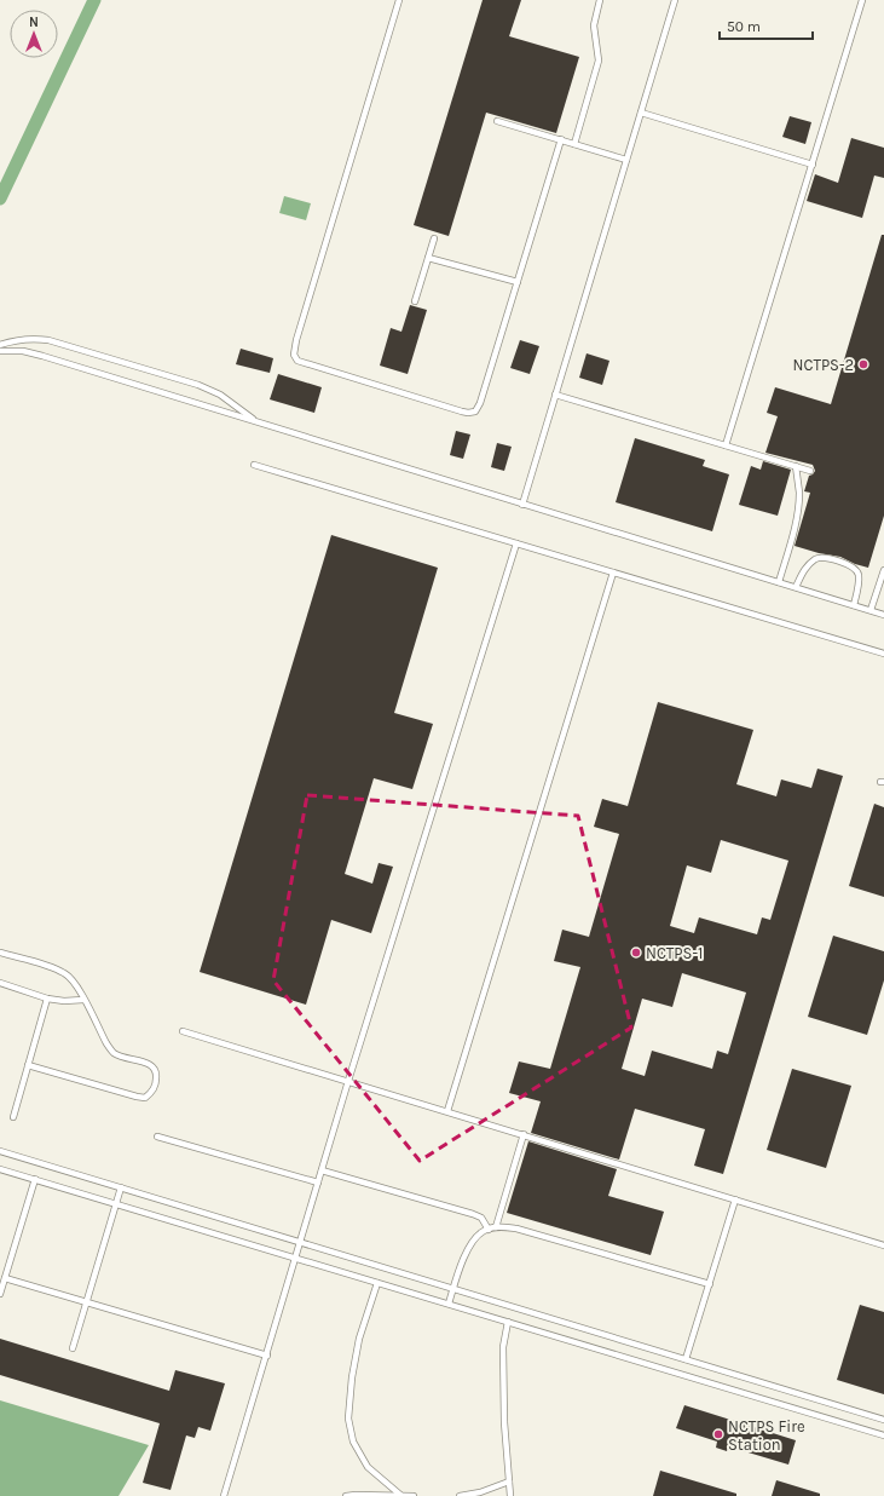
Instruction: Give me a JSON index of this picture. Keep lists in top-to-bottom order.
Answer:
{
  "places": ["NCTPS-2", "NCTPS-1", "NCTPS Fire Station"],
  "scale_bar": "50 m",
  "north": "top"
}
